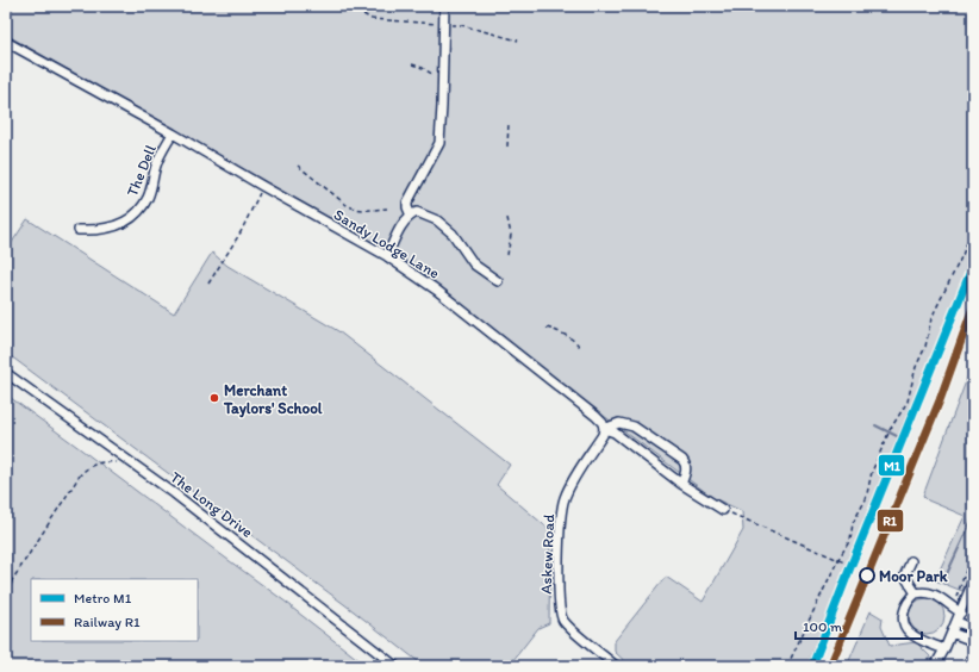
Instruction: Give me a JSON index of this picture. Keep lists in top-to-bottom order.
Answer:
{
  "streets": {
    "street": [
      "The Dell",
      "Sandy Lodge Lane",
      "The Long Drive",
      "Askew Road"
    ]
  },
  "crossings": [
    ["The Dell", "Sandy Lodge Lane"],
    ["Sandy Lodge Lane", "Askew Road"]
  ],
  "places": ["Merchant Taylors' School", "Moor Park"],
  "lines": ["metro line M1", "rail line R1"],
  "legend": ["Metro M1", "Railway R1"],
  "scale_bar": "100 m"
}
